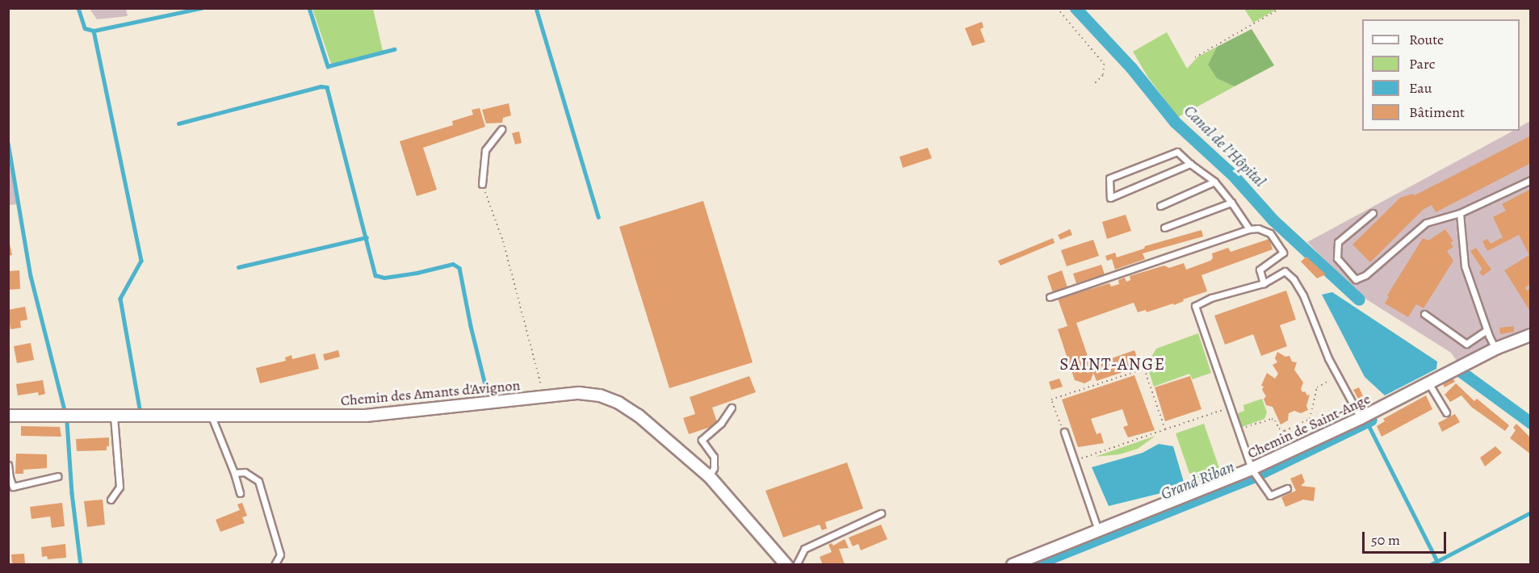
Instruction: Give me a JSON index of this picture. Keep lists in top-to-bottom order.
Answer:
{
  "streets": {
    "street": ["Chemin des Amants d'Avignon", "Chemin de Saint-Ange"]
  },
  "districts": ["SAINT-ANGE"],
  "water": ["Canal de l'Hôpital", "Grand Riban"],
  "legend": [
    "Route",
    "Parc",
    "Eau",
    "Bâtiment"
  ],
  "scale_bar": "50 m"
}
